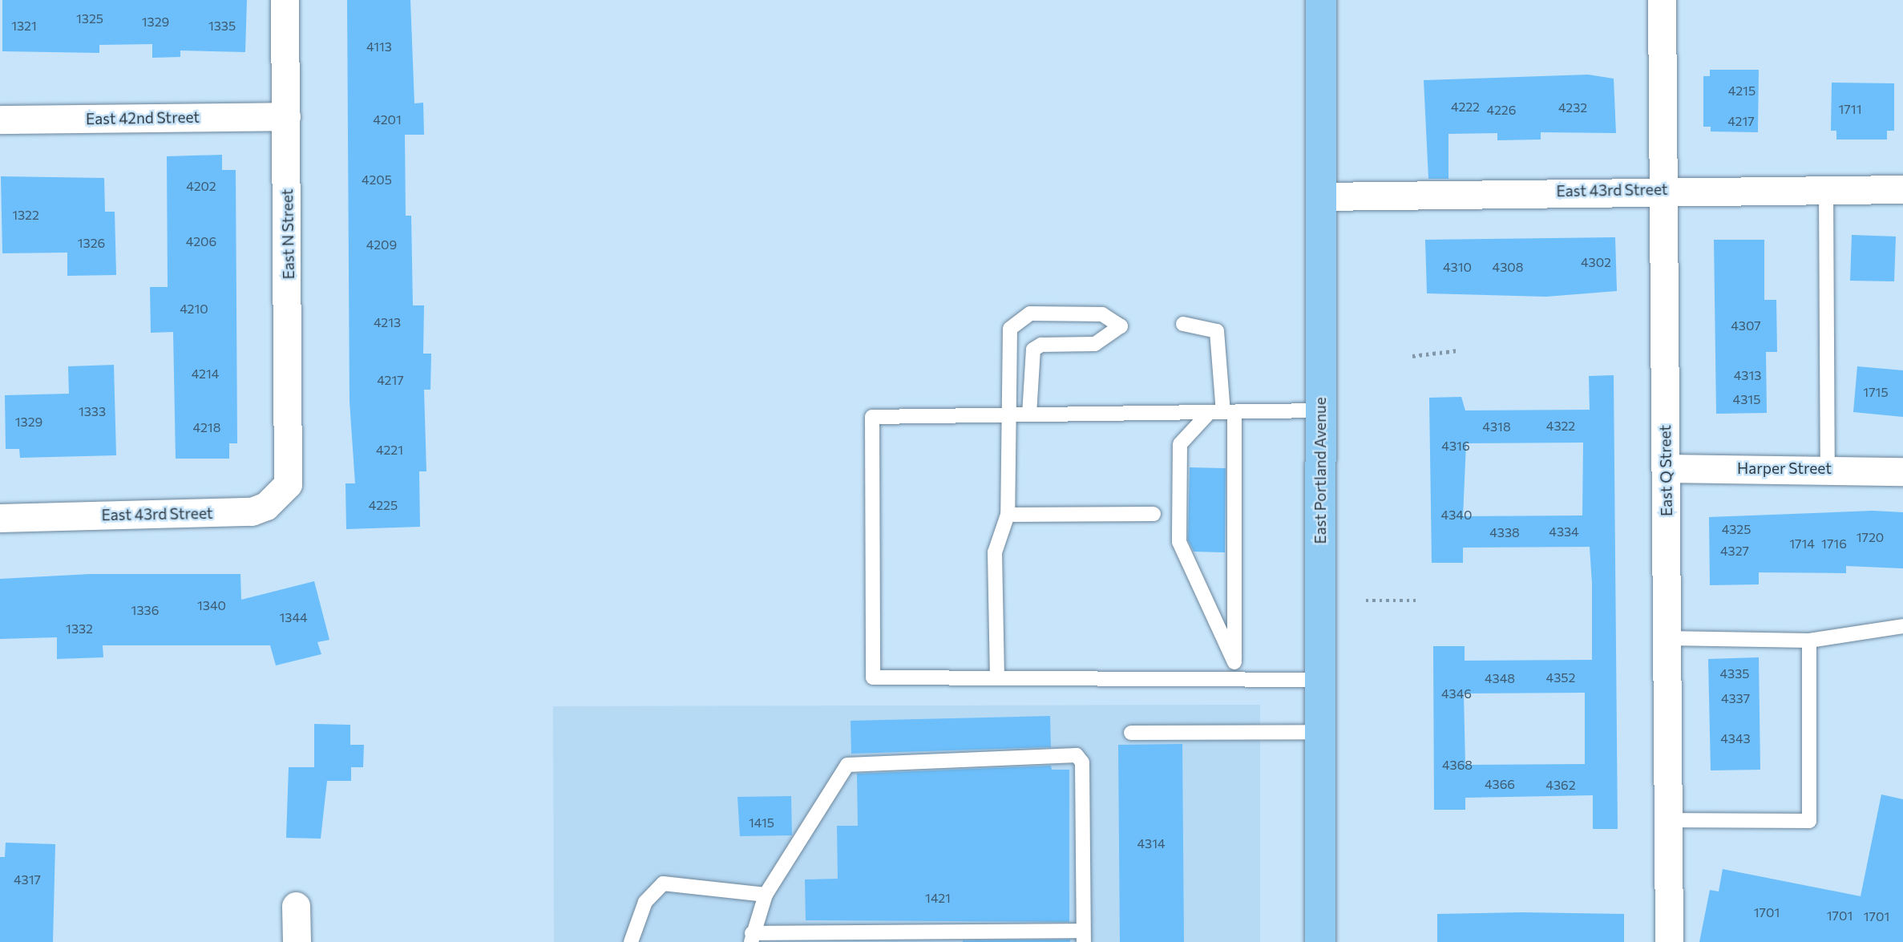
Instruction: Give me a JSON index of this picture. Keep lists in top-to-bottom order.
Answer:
{
  "streets": {
    "main road": ["East Portland Avenue"],
    "street": [
      "East 42nd Street",
      "East 43rd Street",
      "East N Street",
      "Harper Street",
      "East Q Street"
    ]
  },
  "crossings": [
    ["East 42nd Street", "East N Street"],
    ["East 43rd Street", "East N Street"],
    ["East 43rd Street", "East Portland Avenue"],
    ["East 43rd Street", "East Q Street"],
    ["Harper Street", "East Q Street"]
  ],
  "house_numbers": [
    "1325",
    "1329",
    "1321",
    "1335",
    "4113",
    "4215",
    "4222",
    "4232",
    "1711",
    "4226",
    "4201",
    "4217",
    "4205",
    "4202",
    "1322",
    "4206",
    "1326",
    "4209",
    "4302",
    "4310",
    "4308",
    "4210",
    "4213",
    "4307",
    "4214",
    "4313",
    "4217",
    "1715",
    "4315",
    "1333",
    "1329",
    "4322",
    "4318",
    "4218",
    "4316",
    "4221",
    "4225",
    "4340",
    "4325",
    "4334",
    "4338",
    "1720",
    "1714",
    "1716",
    "4327",
    "1340",
    "1336",
    "1344",
    "1332",
    "4335",
    "4352",
    "4348",
    "4346",
    "4337",
    "4343",
    "4368",
    "4366",
    "4362",
    "1415",
    "4314",
    "4317",
    "1421",
    "1701",
    "1701",
    "1701"
  ]
}
